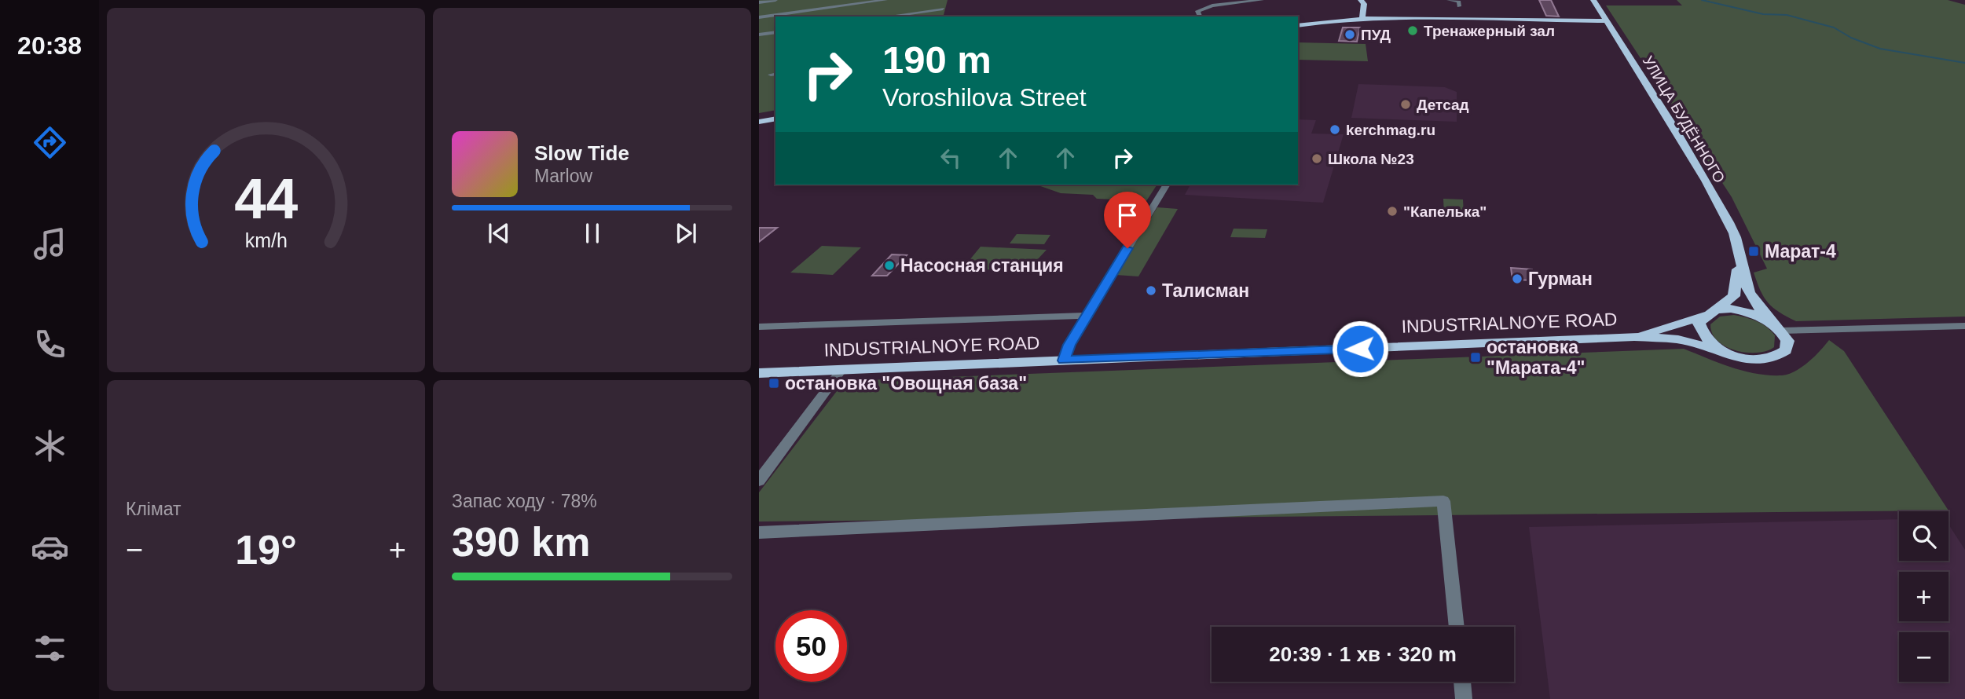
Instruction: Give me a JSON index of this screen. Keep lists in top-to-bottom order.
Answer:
{
  "streets": {
    "main road": ["УЛИЦА БУДЁННОГО", "INDUSTRIALNOYE ROAD"]
  },
  "places": {
    "other": [
      "Тренажерный зал",
      "ПУД",
      "Детсад",
      "kerchmag.ru",
      "Школа №23",
      "\"Капелька\"",
      "Насосная станция",
      "Гурман",
      "Талисман"
    ],
    "transit": ["Марат-4", "остановка \"Марата-4\"", "остановка \"Овощная база\""]
  },
  "page": {
    "tabs": "20:38",
    "turn": ["190 m", "Voroshilova Street"],
    "song": ["Slow Tide", "Marlow"],
    "tile": [
      "Клімат",
      ["Запас ходу · 78%", "390 km"]
    ],
    "map_buttons": ["+", "−"],
    "heat": ["−", "19°", "+"],
    "limit": "50",
    "trip": "20:39 · 1 хв · 320 m",
    "gauge": ["44", "km/h"]
  }
}
